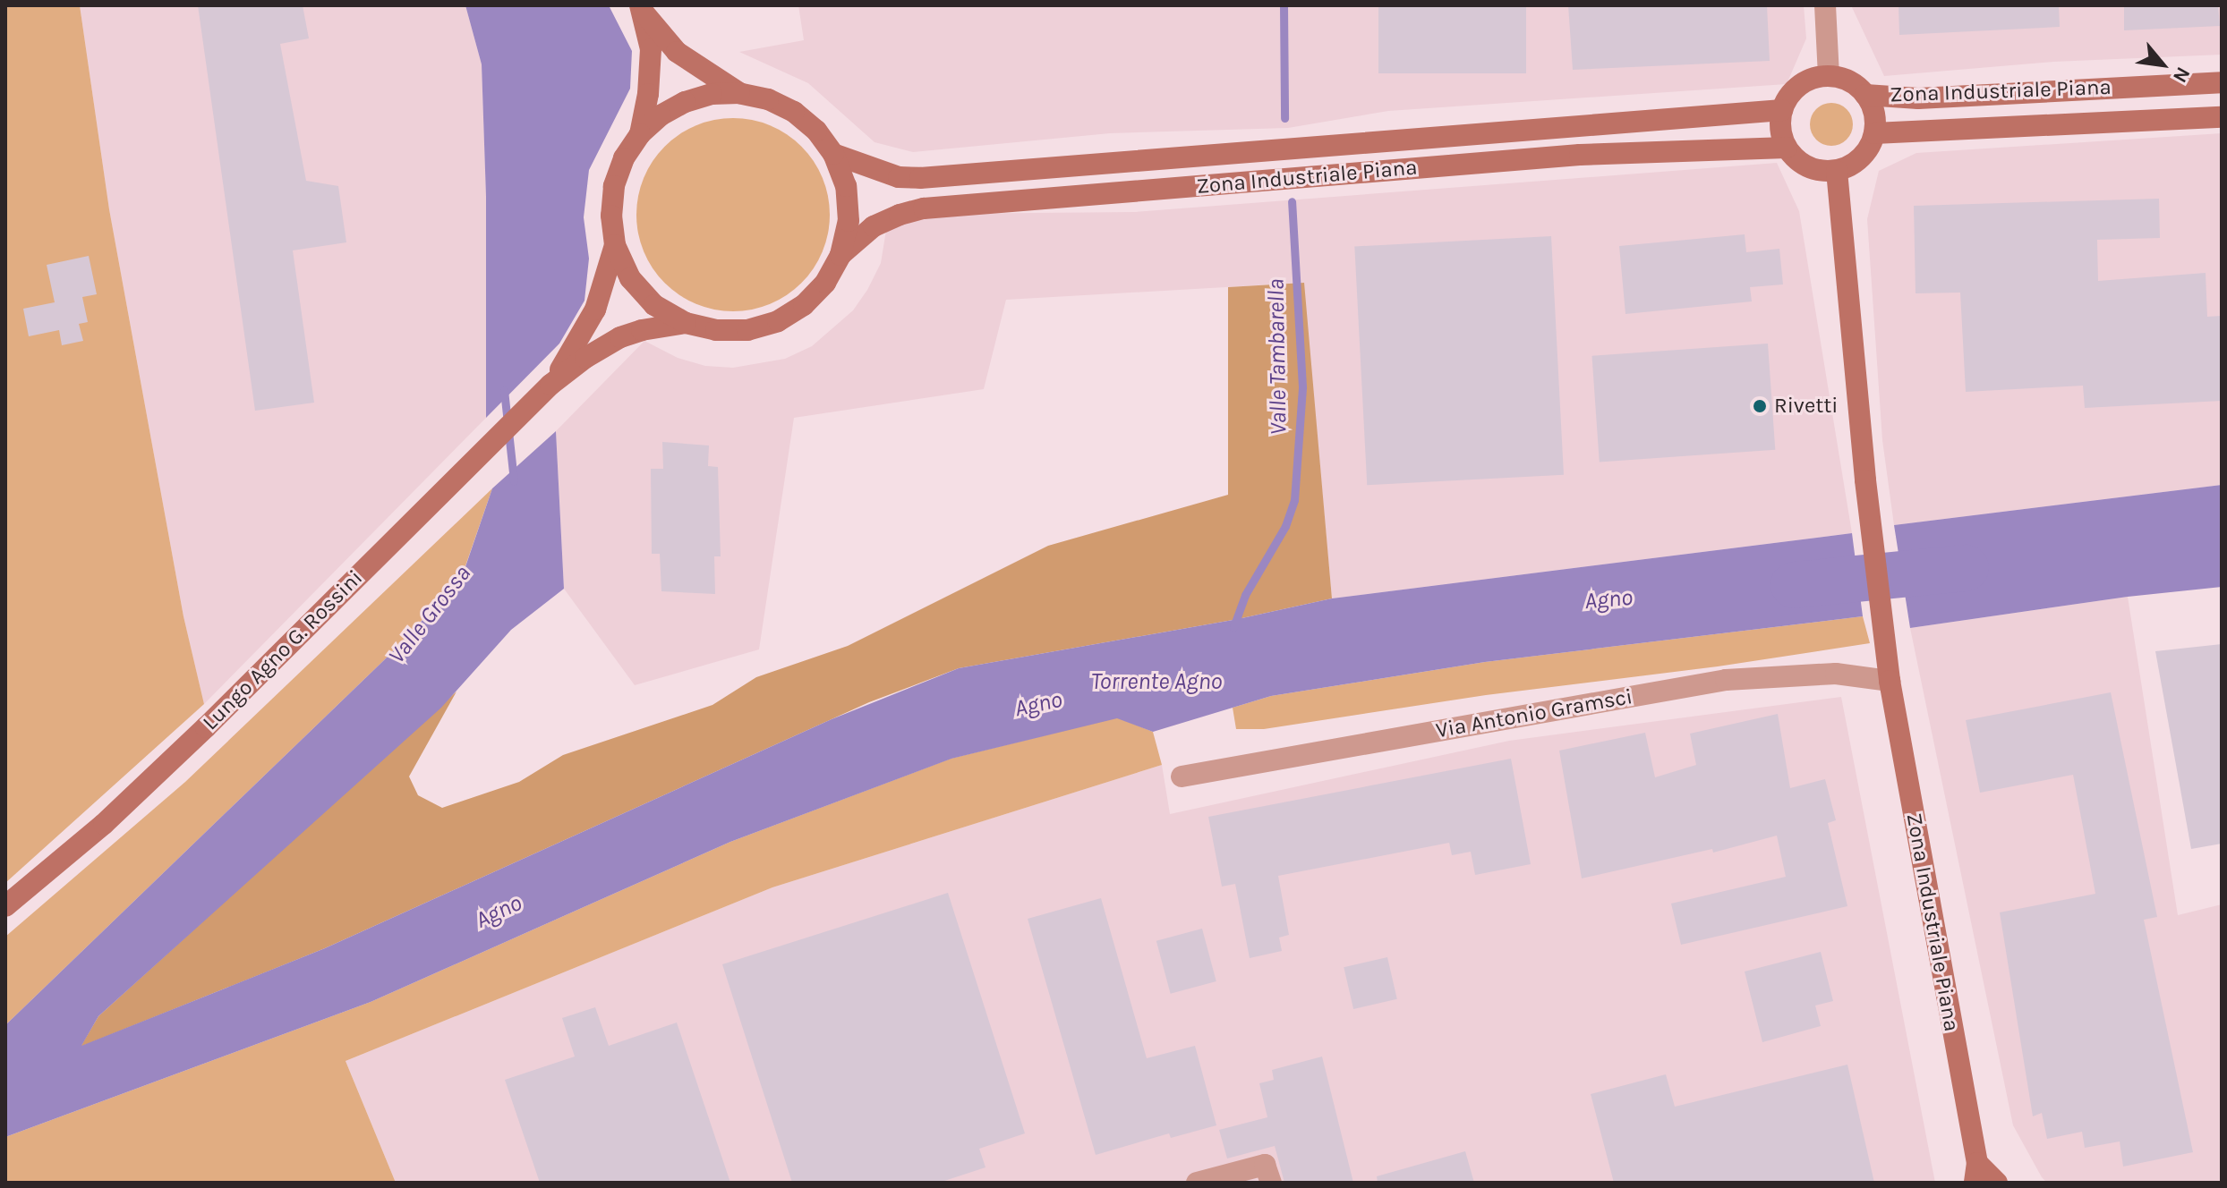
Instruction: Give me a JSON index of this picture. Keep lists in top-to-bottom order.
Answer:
{
  "streets": {
    "main road": ["Zona Industriale Piana", "Lungo Agno G. Rossini"],
    "street": ["Via Antonio Gramsci"]
  },
  "crossings": [
    ["Zona Industriale Piana", "Via Antonio Gramsci"]
  ],
  "water": [
    "Valle Tambarella",
    "Agno",
    "Valle Grossa",
    "Torrente Agno"
  ],
  "places": ["Rivetti"],
  "north": "bottom right"
}
